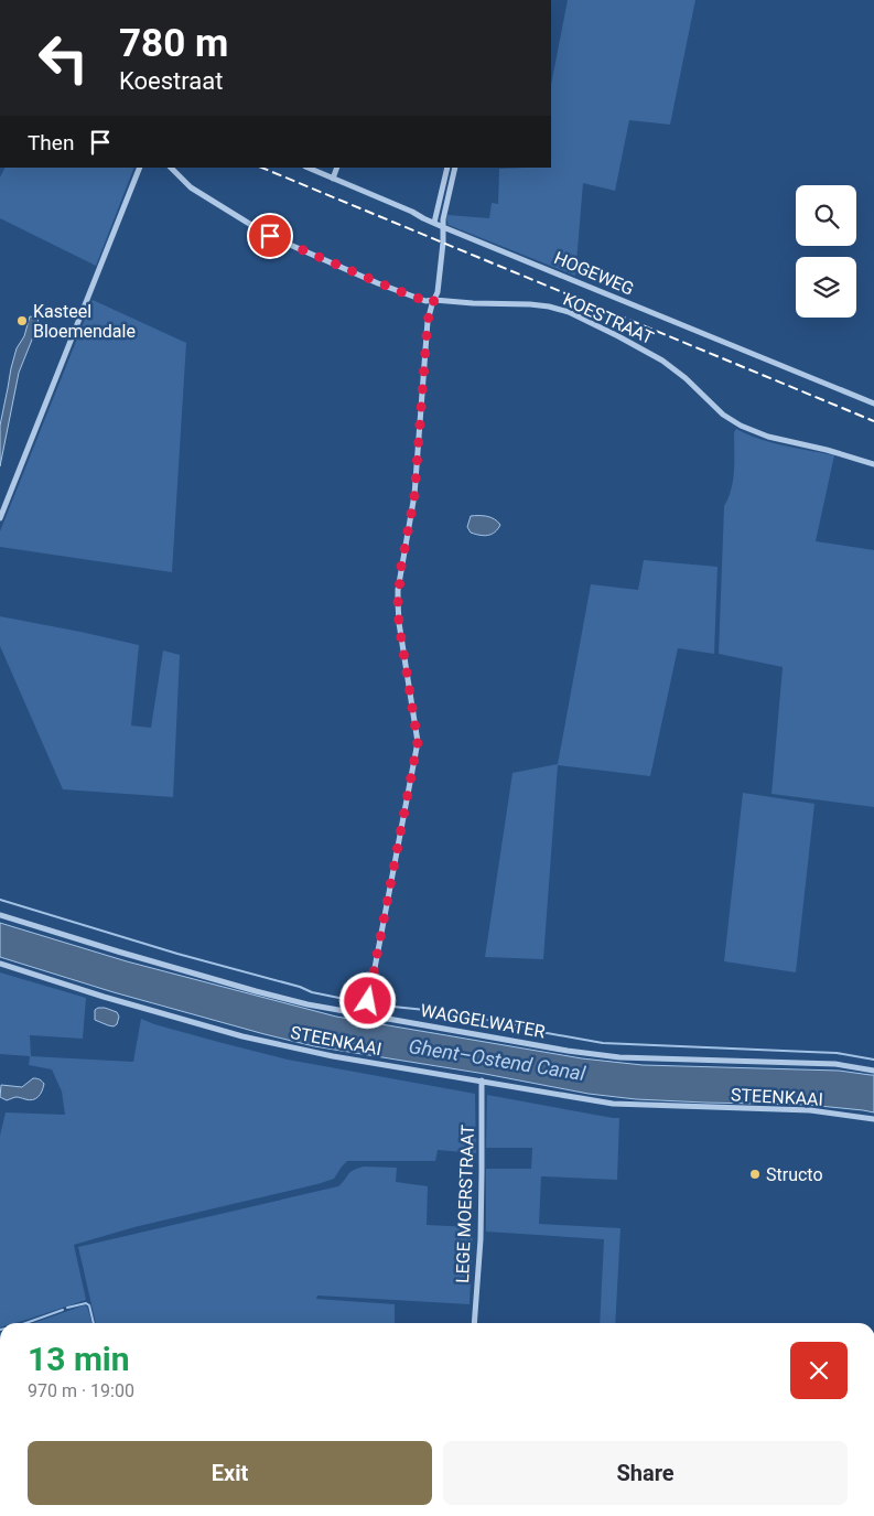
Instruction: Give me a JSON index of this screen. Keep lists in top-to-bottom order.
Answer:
{
  "streets": {
    "street": [
      "HOGEWEG",
      "KOESTRAAT",
      "WAGGELWATER",
      "STEENKAAI",
      "LEGE MOERSTRAAT"
    ]
  },
  "crossings": [
    ["STEENKAAI", "LEGE MOERSTRAAT"]
  ],
  "water": ["Ghent–Ostend Canal"],
  "places": ["Kasteel Bloemendale", "Structo"],
  "page": {
    "turn": ["780 m", "Koestraat"],
    "then": "Then",
    "heading": ["13 min", "970 m · 19:00"],
    "buttons": ["Exit", "Share"]
  }
}
